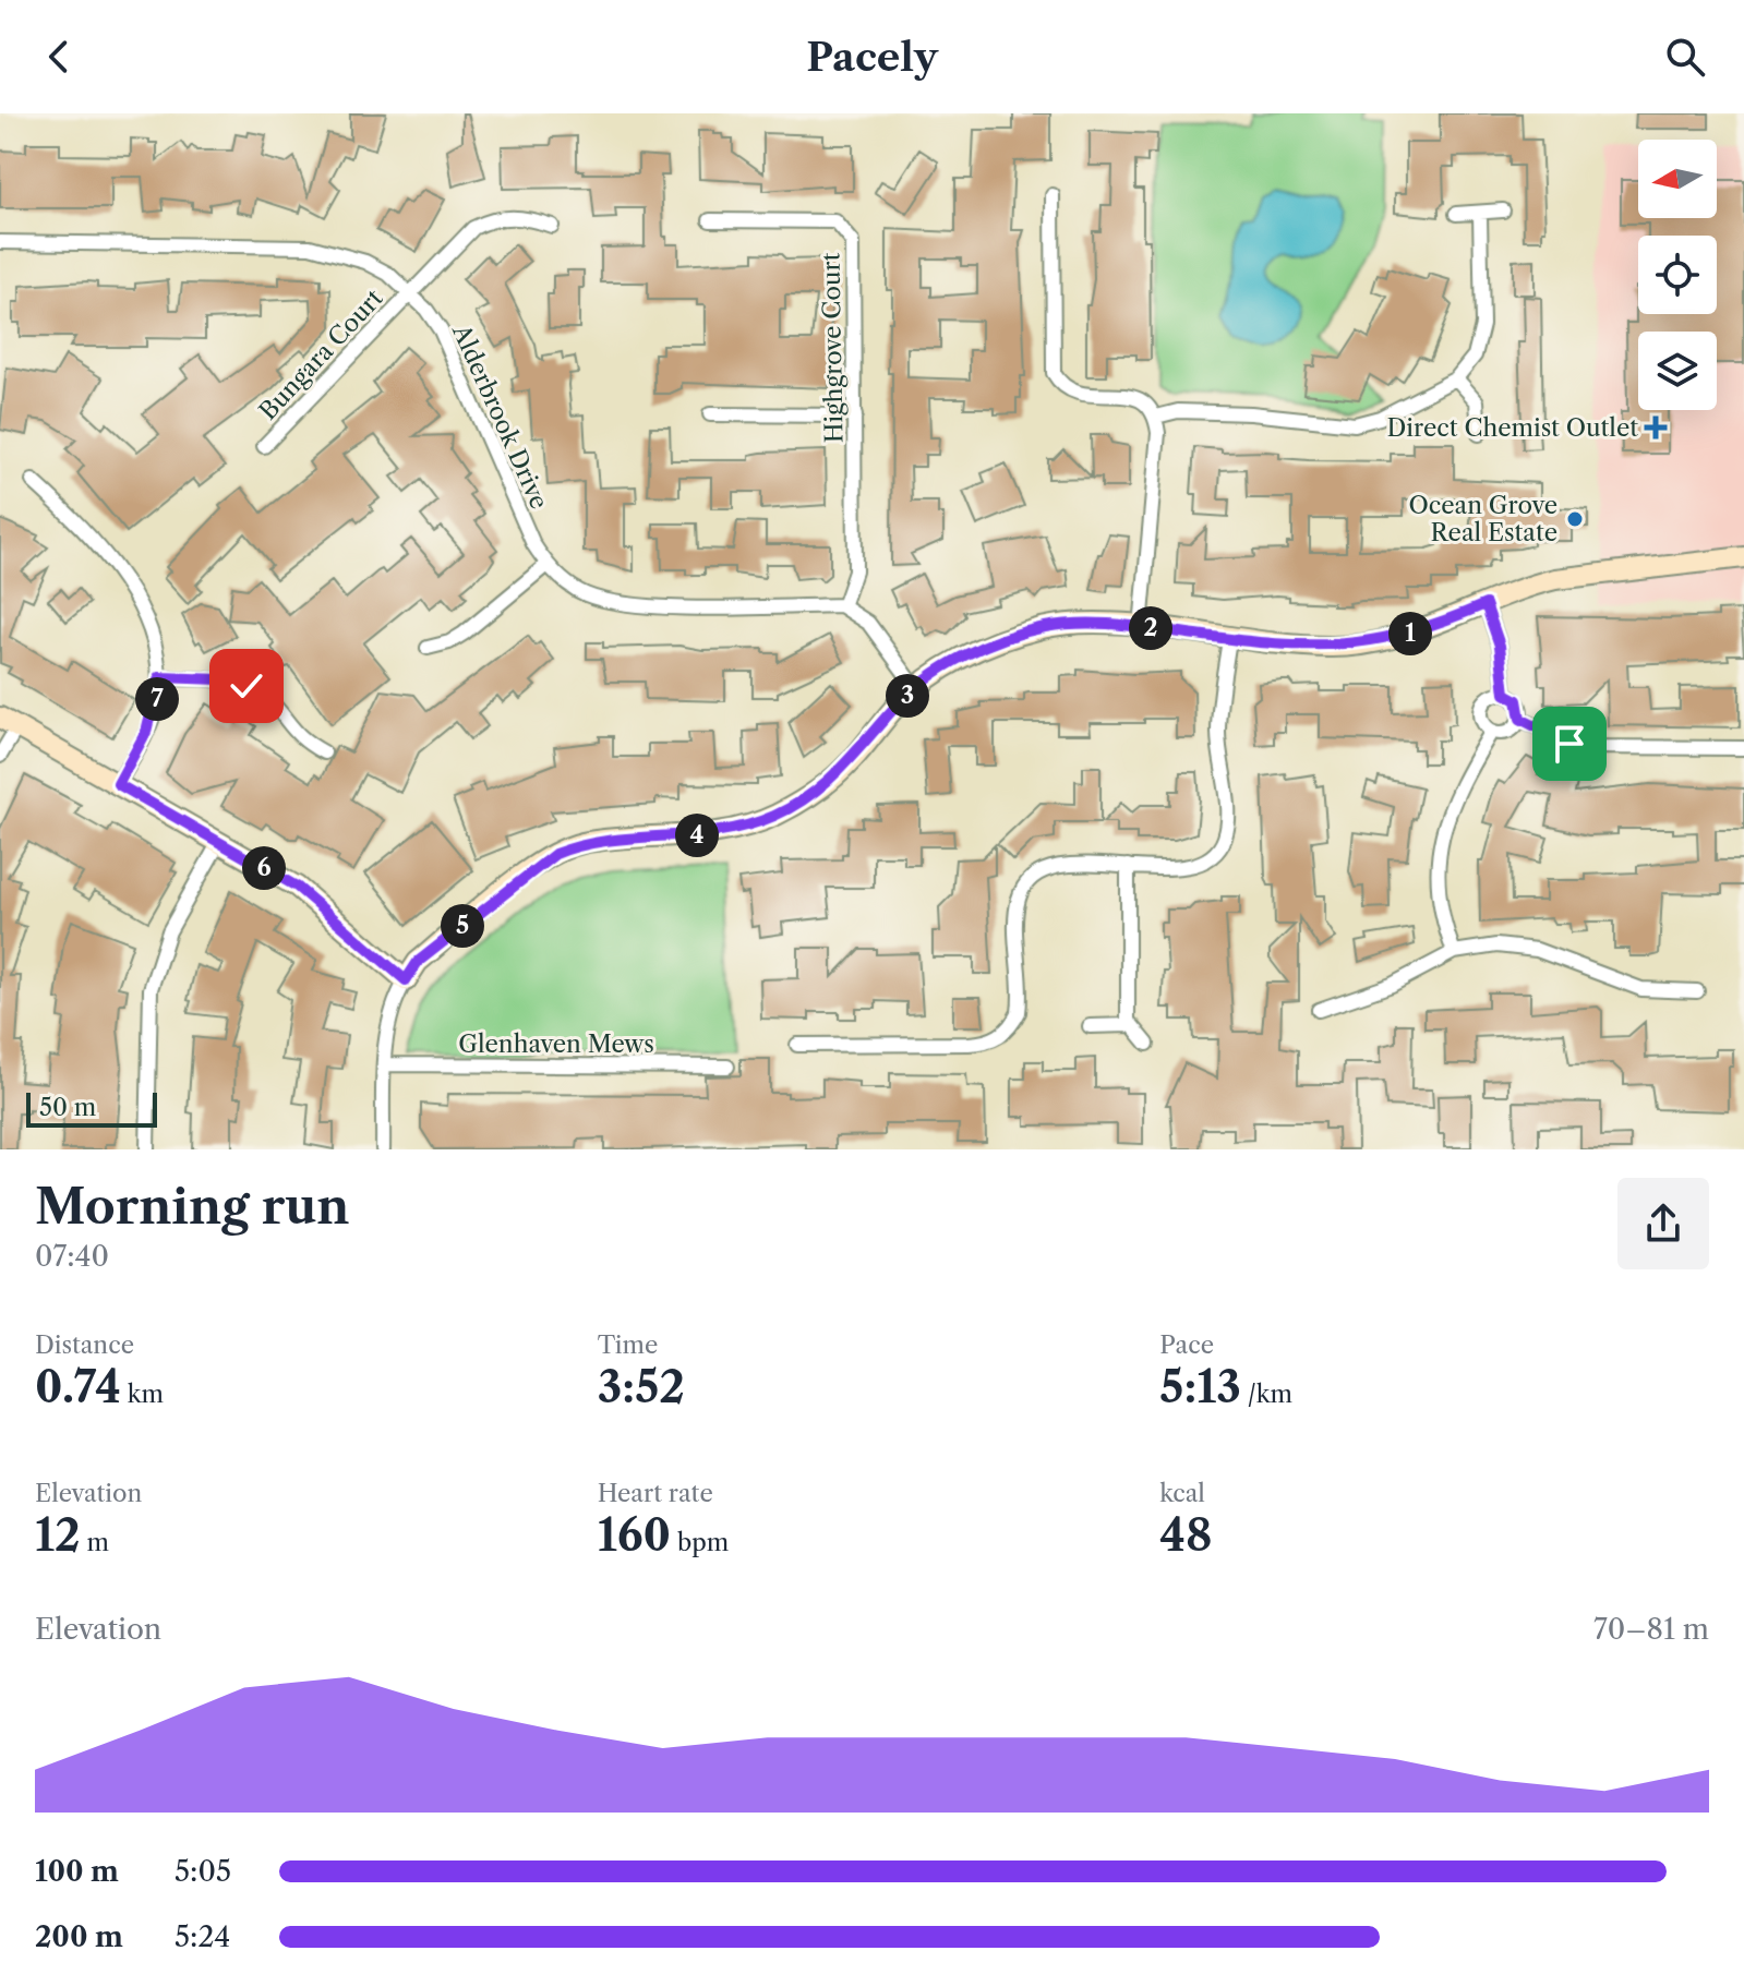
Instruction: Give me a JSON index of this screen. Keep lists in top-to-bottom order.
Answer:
{
  "streets": {
    "street": [
      "Highgrove Court",
      "Bungara Court",
      "Alderbrook Drive",
      "Glenhaven Mews"
    ]
  },
  "crossings": [
    ["Highgrove Court", "Alderbrook Drive"],
    ["Bungara Court", "Alderbrook Drive"]
  ],
  "places": {
    "health": ["Direct Chemist Outlet"],
    "other": ["Ocean Grove Real Estate"]
  },
  "scale_bar": "50 m",
  "north": "left",
  "page": {
    "header": "Pacely",
    "pins": [
      "2",
      "1",
      "3",
      "7",
      "4",
      "6",
      "5"
    ],
    "scale": "50 m",
    "heading": ["Morning run", "07:40"],
    "stats": [
      ["Distance", "0.74 km"],
      ["Time", "3:52"],
      ["Pace", "5:13 /km"],
      ["Elevation", "12 m"],
      ["Heart rate", "160 bpm"],
      ["kcal", "48"]
    ],
    "chart": ["Elevation", "70–81 m"],
    "list": [
      {
        "name": "100 m",
        "note": "5:05"
      },
      {
        "name": "200 m",
        "note": "5:24"
      }
    ]
  }
}
